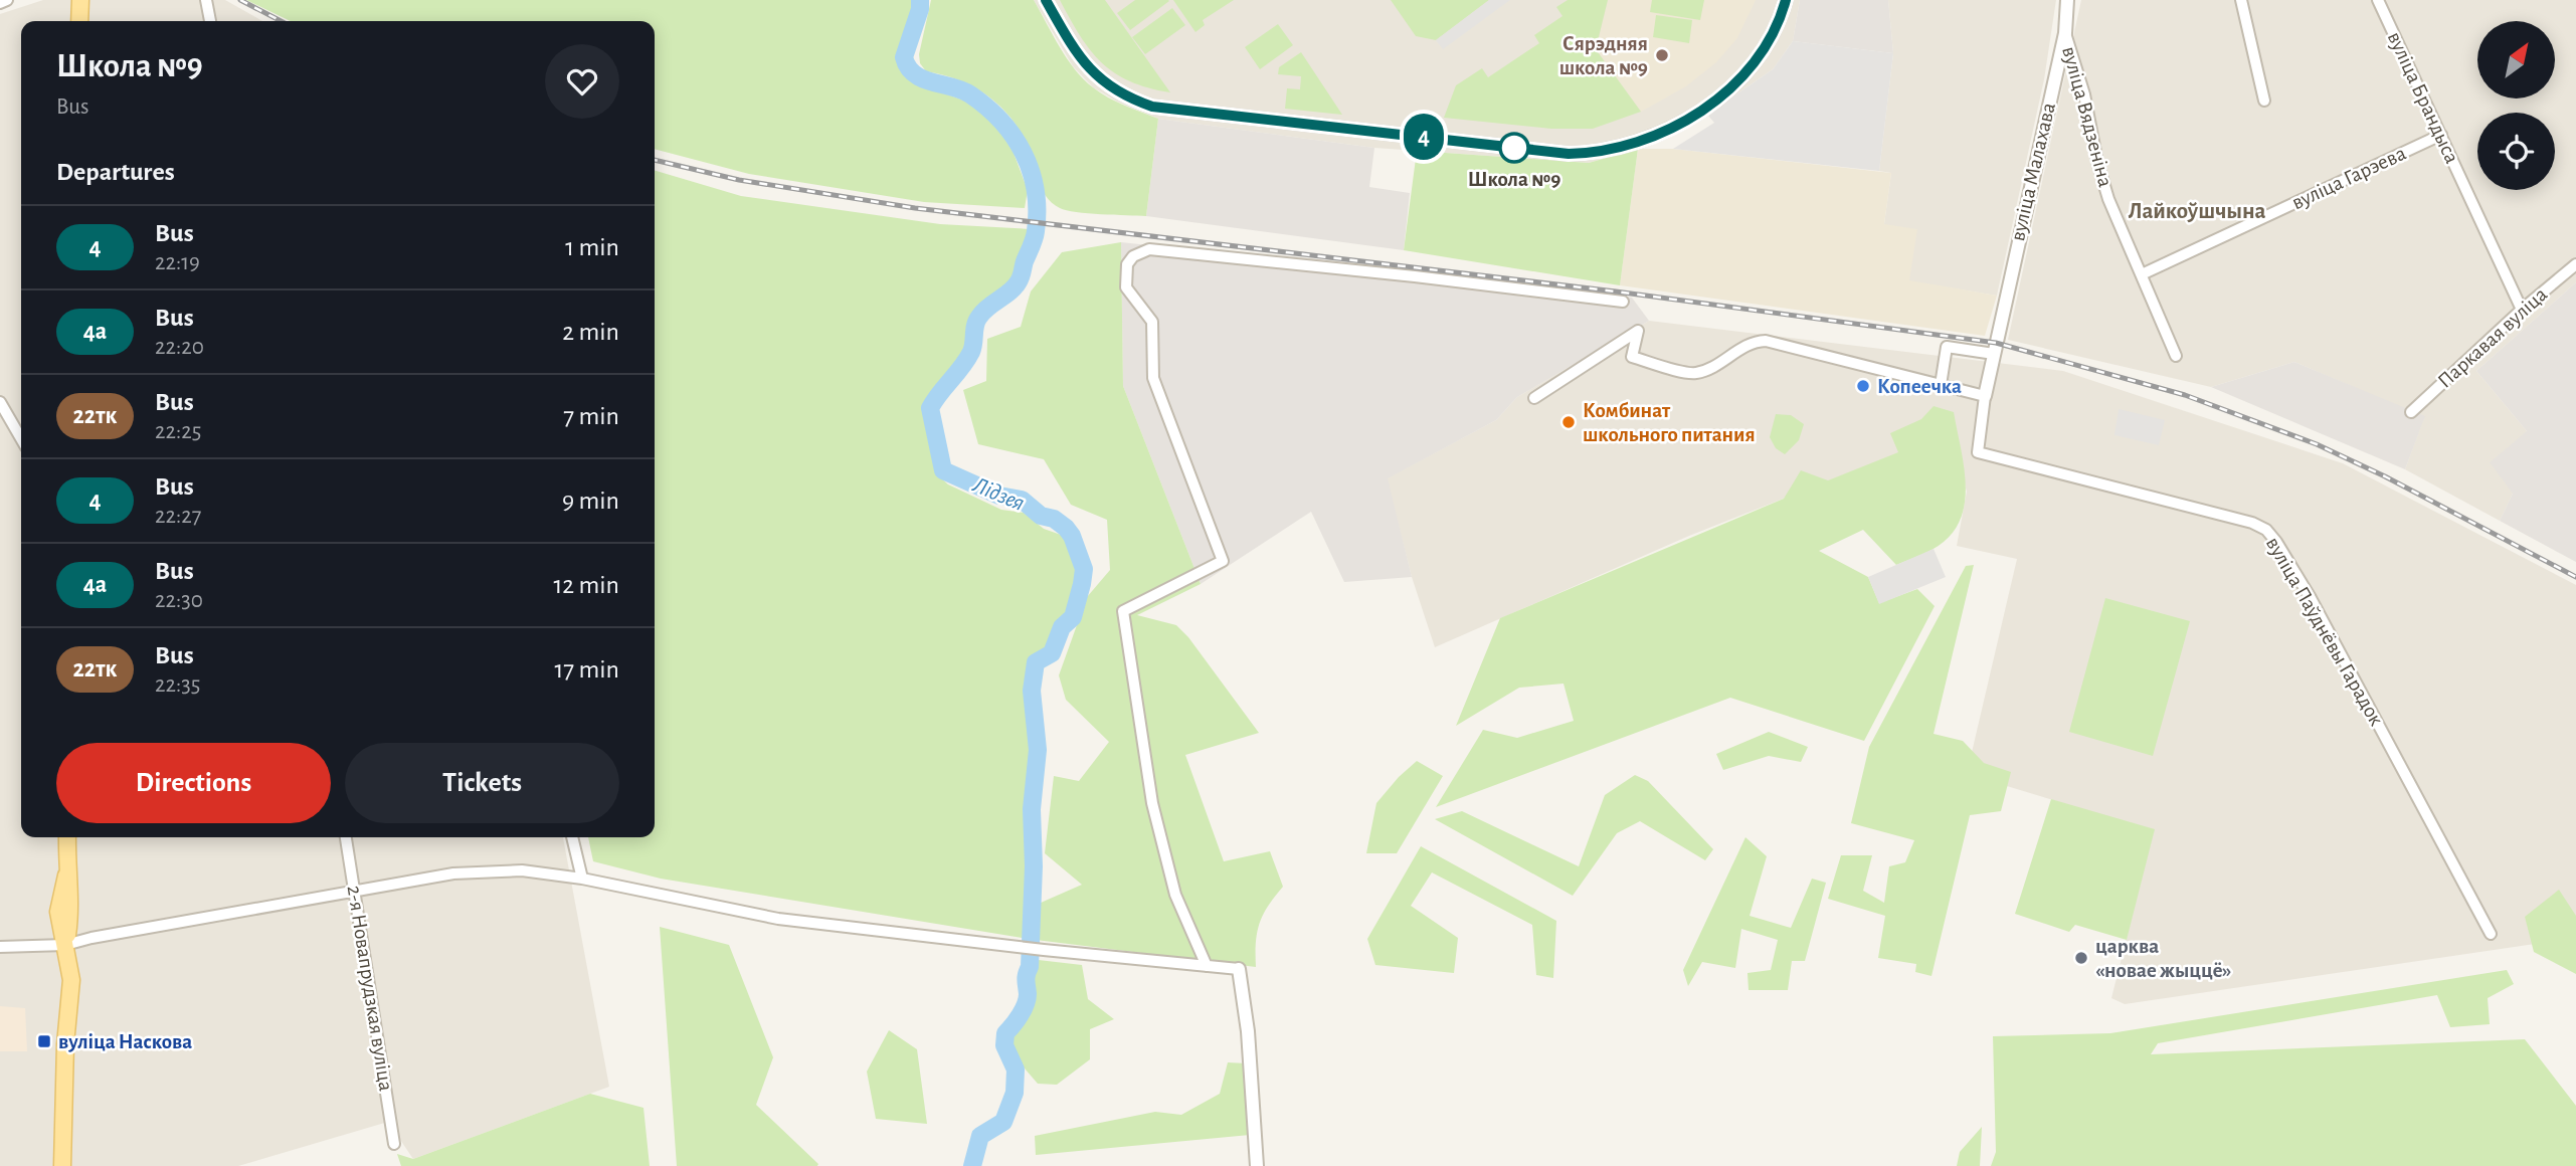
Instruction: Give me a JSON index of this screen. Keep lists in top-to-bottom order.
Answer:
{
  "streets": {
    "street": [
      "вуліца Брандыса",
      "вуліца Вядзеніна",
      "вуліца Малахава",
      "вуліца Гарэева",
      "Паркавая вуліца",
      "вуліца Паўднёвы Гарадок",
      "2-я Новапрудзкая вуліца"
    ]
  },
  "crossings": [
    ["вуліца Брандыса", "вуліца Гарэева"],
    ["вуліца Брандыса", "Паркавая вуліца"],
    ["вуліца Вядзеніна", "вуліца Малахава"],
    ["вуліца Вядзеніна", "вуліца Гарэева"],
    ["вуліца Малахава", "вуліца Паўднёвы Гарадок"]
  ],
  "districts": ["Лайкоўшчына"],
  "water": ["Лідзея"],
  "places": {
    "other": [
      "Сярэдняя школа №9",
      "Школа №9",
      "Копеечка",
      "Комбинат школьного питания",
      "царква «новае жыццё»"
    ],
    "transit": ["вуліца Наскова"]
  },
  "lines": ["bus line 4"],
  "north": "top right",
  "page": {
    "on_map": "4",
    "heading": [
      ["Школа №9", "Bus"],
      "Departures"
    ],
    "list": [
      {
        "mark": "4",
        "name": "Bus",
        "note": "22:19",
        "value": "1 min"
      },
      {
        "mark": "4а",
        "name": "Bus",
        "note": "22:20",
        "value": "2 min"
      },
      {
        "mark": "22тк",
        "name": "Bus",
        "note": "22:25",
        "value": "7 min"
      },
      {
        "mark": "4",
        "name": "Bus",
        "note": "22:27",
        "value": "9 min"
      },
      {
        "mark": "4а",
        "name": "Bus",
        "note": "22:30",
        "value": "12 min"
      },
      {
        "mark": "22тк",
        "name": "Bus",
        "note": "22:35",
        "value": "17 min"
      }
    ],
    "buttons": ["Directions", "Tickets"]
  }
}
